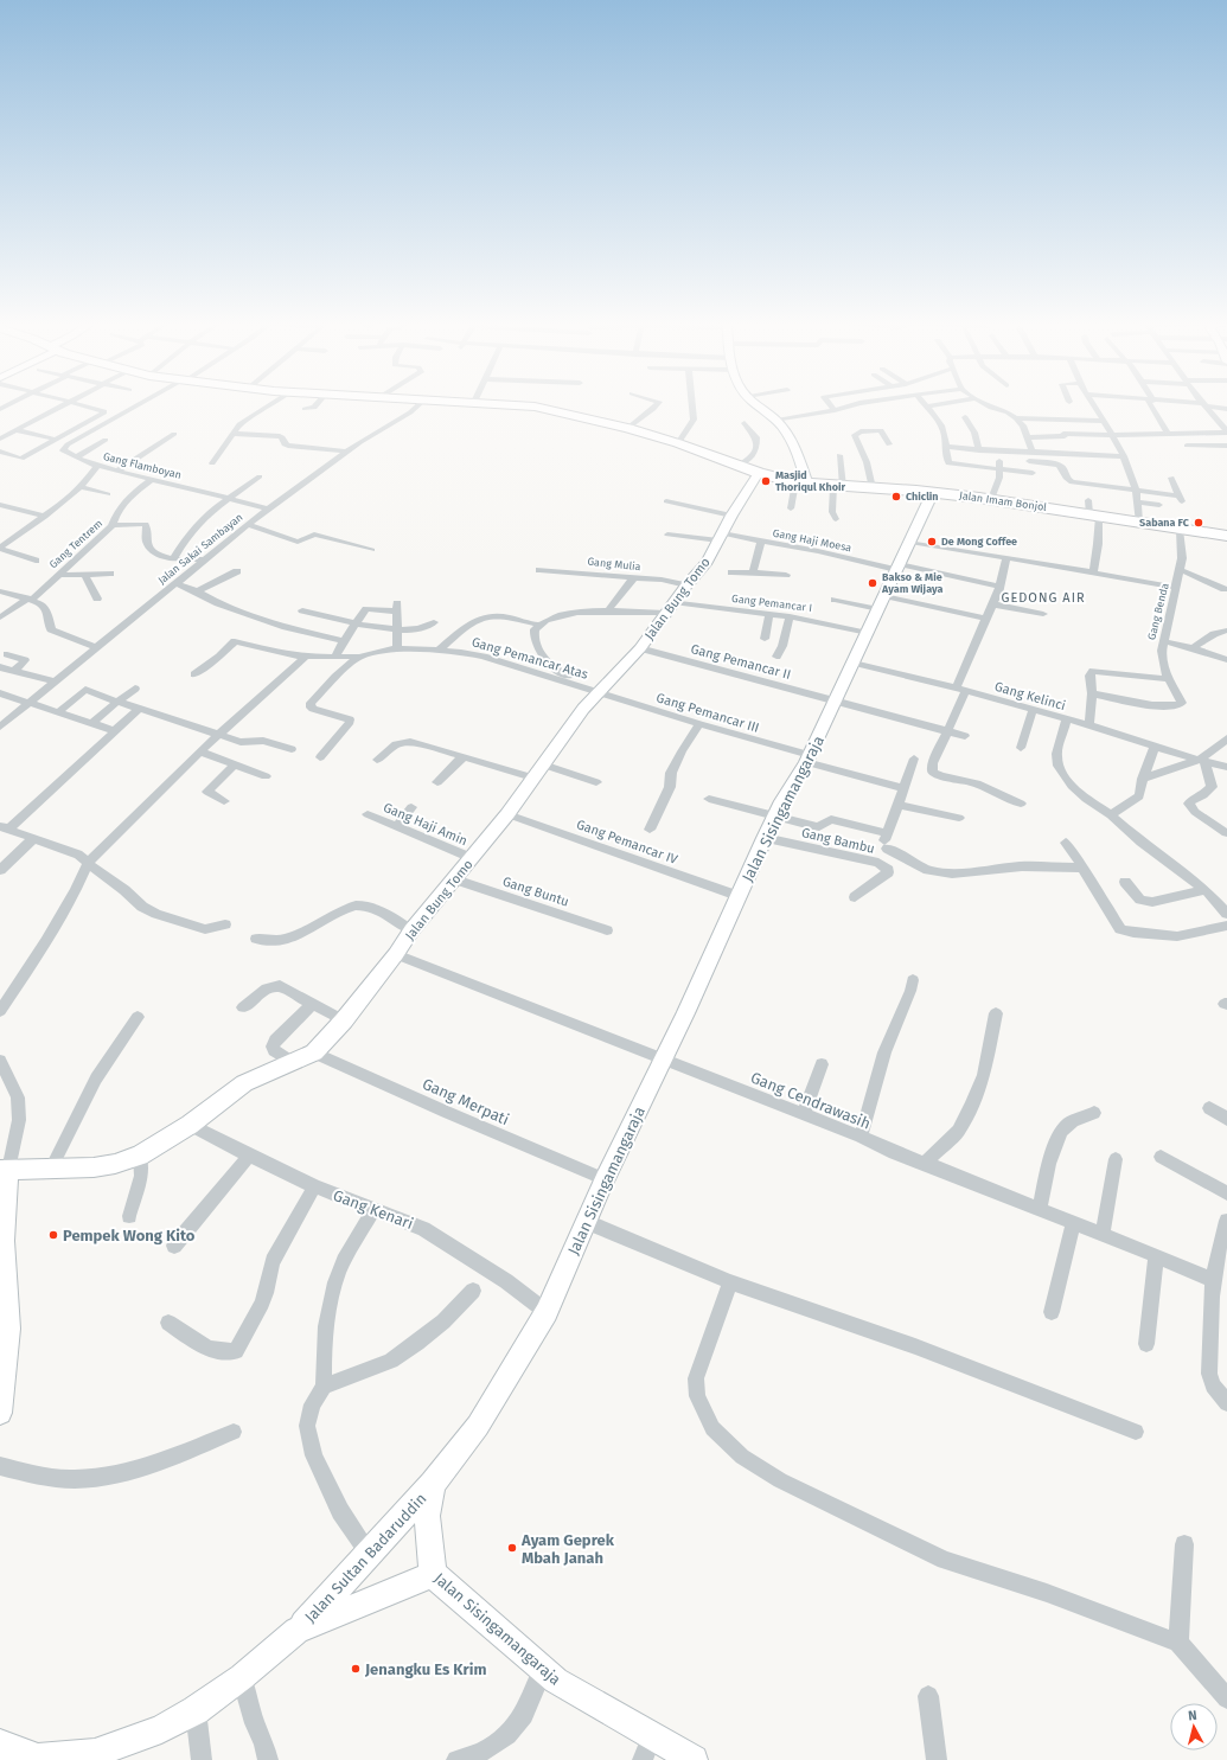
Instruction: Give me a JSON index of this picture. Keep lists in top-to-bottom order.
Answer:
{
  "streets": {
    "highway": ["Jalan Imam Bonjol"],
    "street": [
      "Gang Flamboyan",
      "Gang Haji Moesa",
      "Gang Tentrem",
      "Jalan Sakai Sambayan",
      "Gang Mulia",
      "Jalan Bung Tomo",
      "Gang Pemancar I",
      "Gang Benda",
      "Gang Pemancar Atas",
      "Gang Pemancar II",
      "Gang Kelinci",
      "Gang Pemancar III",
      "Jalan Sisingamangaraja",
      "Gang Haji Amin",
      "Gang Bambu",
      "Gang Pemancar IV",
      "Gang Buntu",
      "Gang Cendrawasih",
      "Gang Merpati",
      "Gang Kenari",
      "Jalan Sultan Badaruddin"
    ]
  },
  "crossings": [
    ["Gang Flamboyan", "Gang Tentrem"],
    ["Gang Flamboyan", "Jalan Sakai Sambayan"],
    ["Jalan Imam Bonjol", "Jalan Bung Tomo"],
    ["Jalan Imam Bonjol", "Gang Benda"],
    ["Jalan Imam Bonjol", "Jalan Sisingamangaraja"],
    ["Gang Haji Moesa", "Jalan Bung Tomo"],
    ["Gang Haji Moesa", "Jalan Sisingamangaraja"],
    ["Gang Mulia", "Jalan Bung Tomo"],
    ["Jalan Bung Tomo", "Gang Pemancar I"],
    ["Jalan Bung Tomo", "Gang Pemancar Atas"],
    ["Jalan Bung Tomo", "Gang Pemancar II"],
    ["Jalan Bung Tomo", "Gang Pemancar III"],
    ["Jalan Bung Tomo", "Gang Haji Amin"],
    ["Jalan Bung Tomo", "Gang Pemancar IV"],
    ["Jalan Bung Tomo", "Gang Buntu"],
    ["Jalan Bung Tomo", "Gang Cendrawasih"],
    ["Jalan Bung Tomo", "Gang Merpati"],
    ["Jalan Bung Tomo", "Gang Kenari"],
    ["Gang Pemancar I", "Jalan Sisingamangaraja"],
    ["Gang Pemancar Atas", "Gang Pemancar III"],
    ["Gang Pemancar II", "Jalan Sisingamangaraja"],
    ["Gang Kelinci", "Jalan Sisingamangaraja"],
    ["Gang Pemancar III", "Jalan Sisingamangaraja"],
    ["Jalan Sisingamangaraja", "Gang Bambu"],
    ["Jalan Sisingamangaraja", "Gang Pemancar IV"],
    ["Jalan Sisingamangaraja", "Gang Cendrawasih"],
    ["Jalan Sisingamangaraja", "Gang Merpati"],
    ["Jalan Sisingamangaraja", "Gang Kenari"],
    ["Jalan Sisingamangaraja", "Jalan Sultan Badaruddin"]
  ],
  "districts": ["GEDONG AIR"],
  "places": [
    "Masjid Thoriqul Khoir",
    "Chiclin",
    "Sabana FC",
    "De Mong Coffee",
    "Bakso & Mie Ayam Wijaya",
    "Pempek Wong Kito",
    "Ayam Geprek Mbah Janah",
    "Jenangku Es Krim"
  ],
  "north": "top"
}
